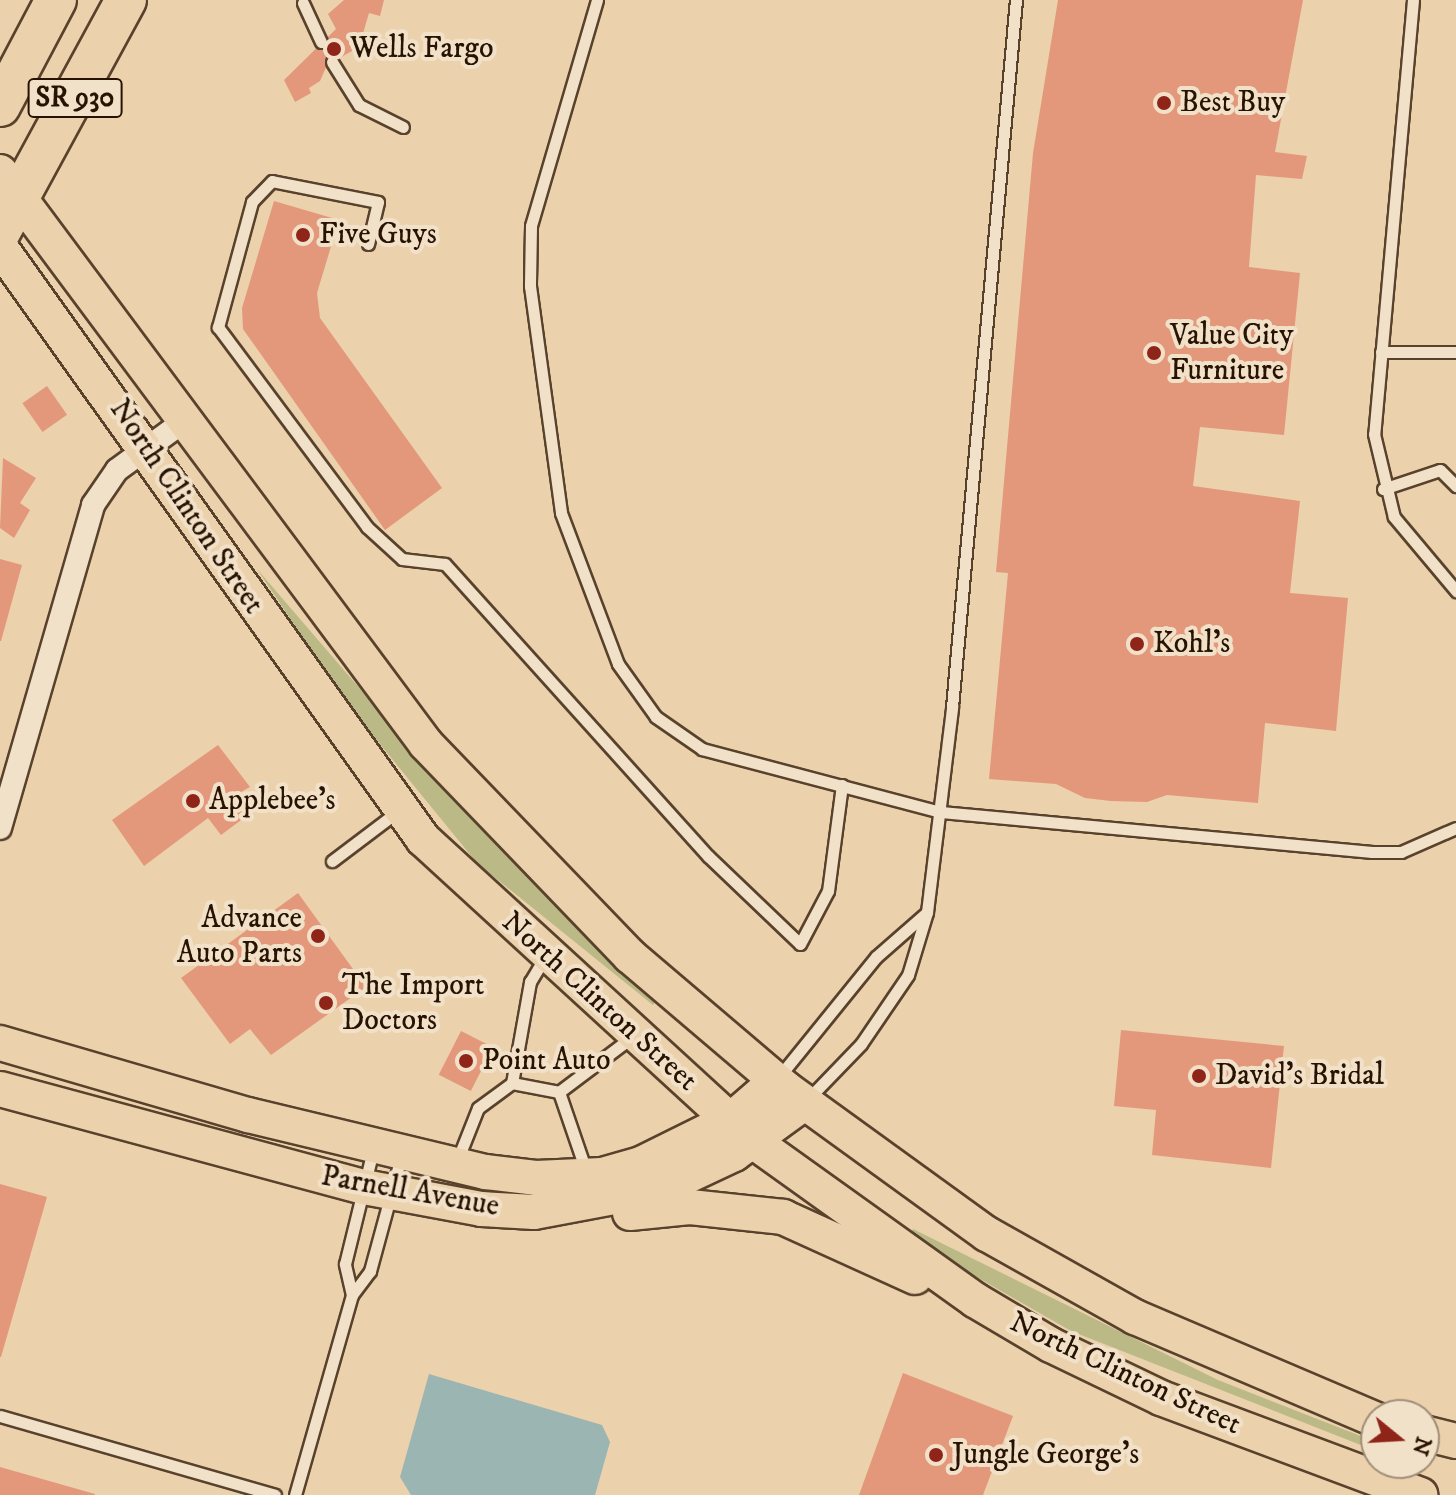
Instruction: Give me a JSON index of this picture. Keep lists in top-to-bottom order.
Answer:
{
  "streets": {
    "highway": ["SR 930"],
    "main road": ["North Clinton Street", "Parnell Avenue"]
  },
  "crossings": [
    ["SR 930", "North Clinton Street"],
    ["North Clinton Street", "Parnell Avenue"]
  ],
  "places": [
    "Wells Fargo",
    "Best Buy",
    "Five Guys",
    "Value City Furniture",
    "Kohl's",
    "Applebee's",
    "Advance Auto Parts",
    "The Import Doctors",
    "Point Auto",
    "David's Bridal",
    "Jungle George's"
  ],
  "north": "right"
}
